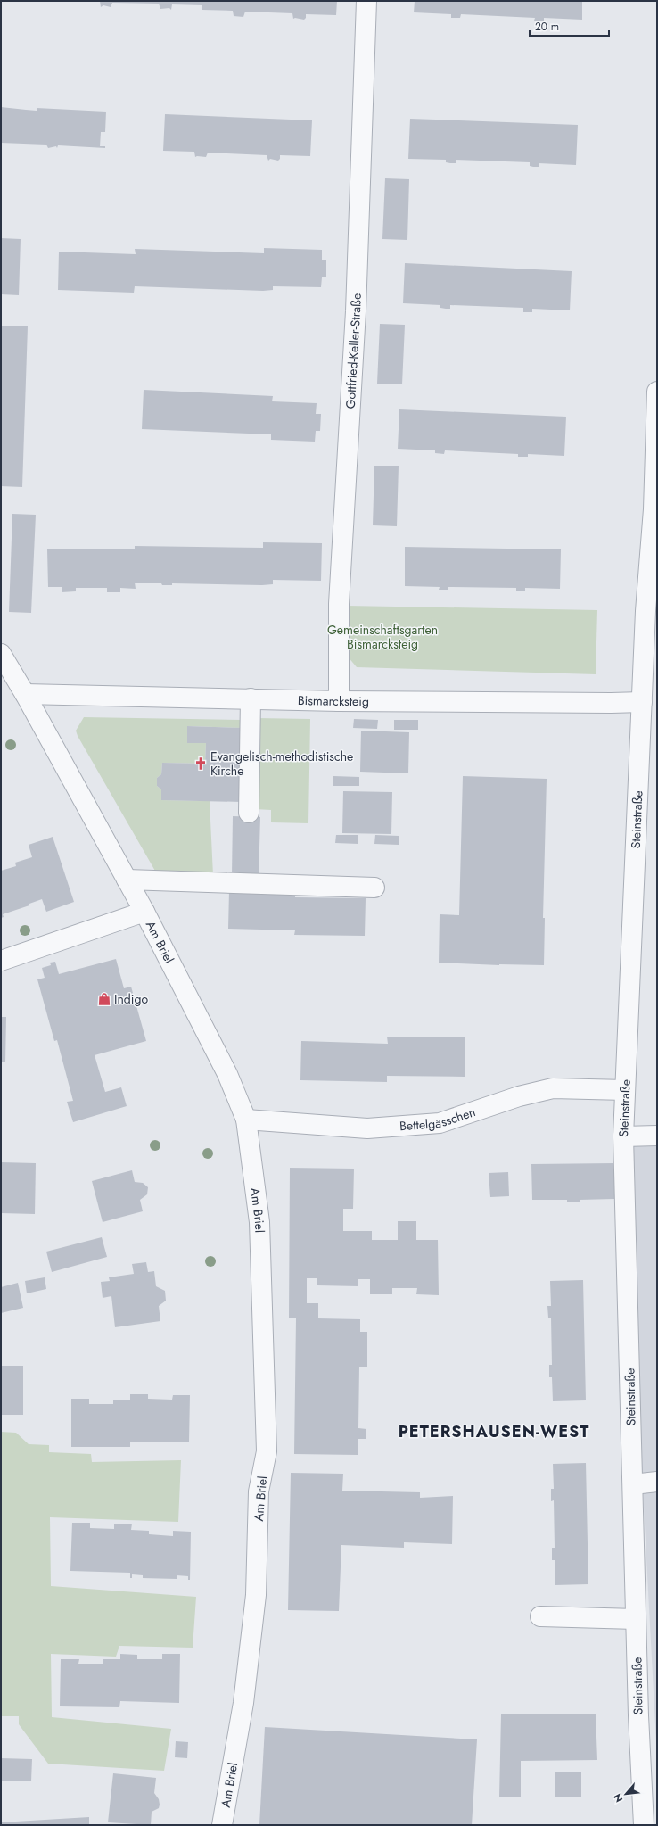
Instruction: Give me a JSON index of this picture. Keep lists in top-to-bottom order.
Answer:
{
  "streets": {
    "street": [
      "Gottfried-Keller-Straße",
      "Bismarcksteig",
      "Steinstraße",
      "Am Briel",
      "Bettelgässchen"
    ]
  },
  "crossings": [
    ["Gottfried-Keller-Straße", "Bismarcksteig"],
    ["Bismarcksteig", "Steinstraße"],
    ["Bismarcksteig", "Am Briel"],
    ["Steinstraße", "Bettelgässchen"],
    ["Am Briel", "Bettelgässchen"]
  ],
  "districts": ["PETERSHAUSEN-WEST"],
  "parks": ["Gemeinschaftsgarten Bismarcksteig"],
  "places": {
    "church": ["Evangelisch-methodistische Kirche"],
    "shop": ["Indigo"]
  },
  "scale_bar": "20 m",
  "north": "bottom left"
}
